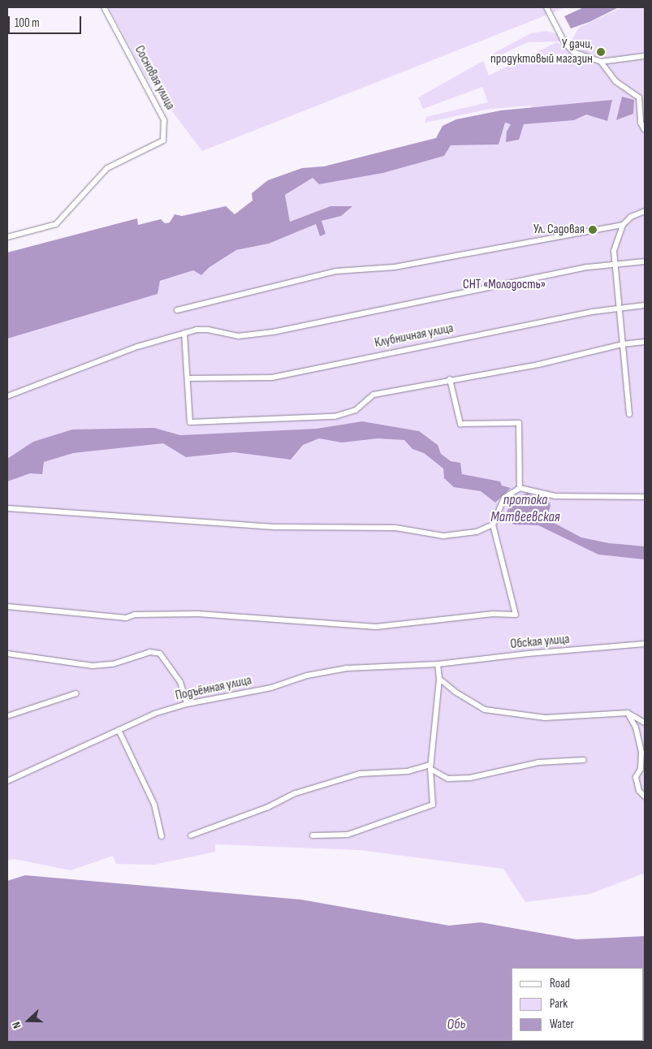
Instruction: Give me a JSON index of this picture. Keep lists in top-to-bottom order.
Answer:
{
  "streets": {
    "street": [
      "Сосновая улица",
      "Клубничная улица",
      "Обская улица",
      "Подъёмная улица"
    ]
  },
  "crossings": [
    ["Обская улица", "Подъёмная улица"]
  ],
  "water": ["протока Матвеевская", "Обь"],
  "parks": ["СНТ «Молодость»"],
  "places": ["У дачи, продуктовый магазин", "Ул. Садовая"],
  "legend": ["Road", "Park", "Water"],
  "scale_bar": "100 m",
  "north": "left"
}
